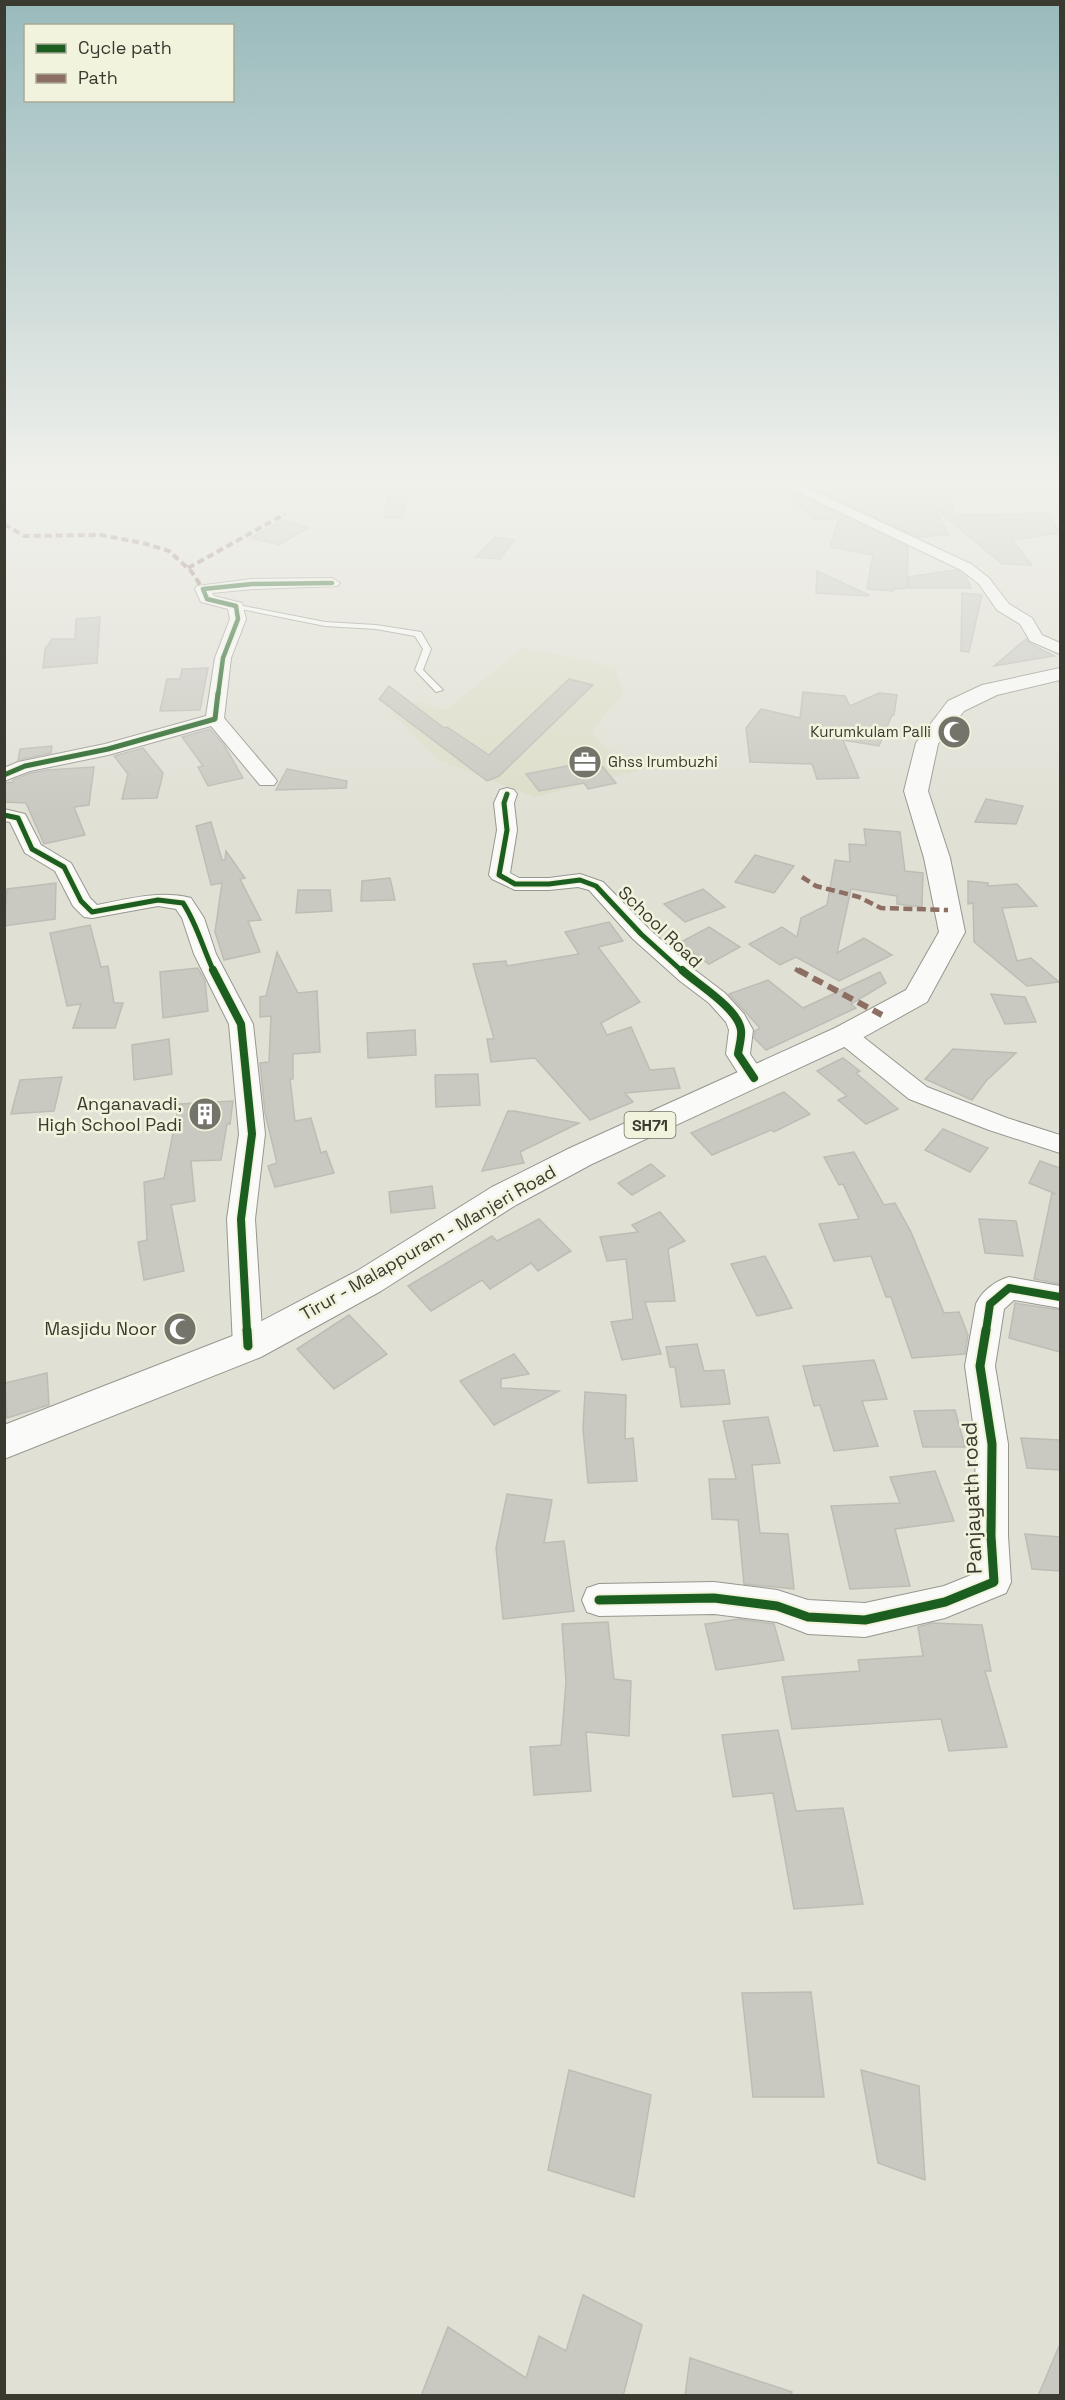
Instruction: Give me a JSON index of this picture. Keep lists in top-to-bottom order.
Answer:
{
  "streets": {
    "main road": ["SH71", "Tirur - Malappuram - Manjeri Road"],
    "street": ["School Road", "Panjayath road"]
  },
  "crossings": [
    ["School Road", "Tirur - Malappuram - Manjeri Road"]
  ],
  "places": {
    "mosque": ["Kurumkulam Palli", "Masjidu Noor"],
    "office": ["Ghss Irumbuzhi"],
    "building": ["Anganavadi, High School Padi"]
  },
  "legend": ["Cycle path", "Path"]
}
